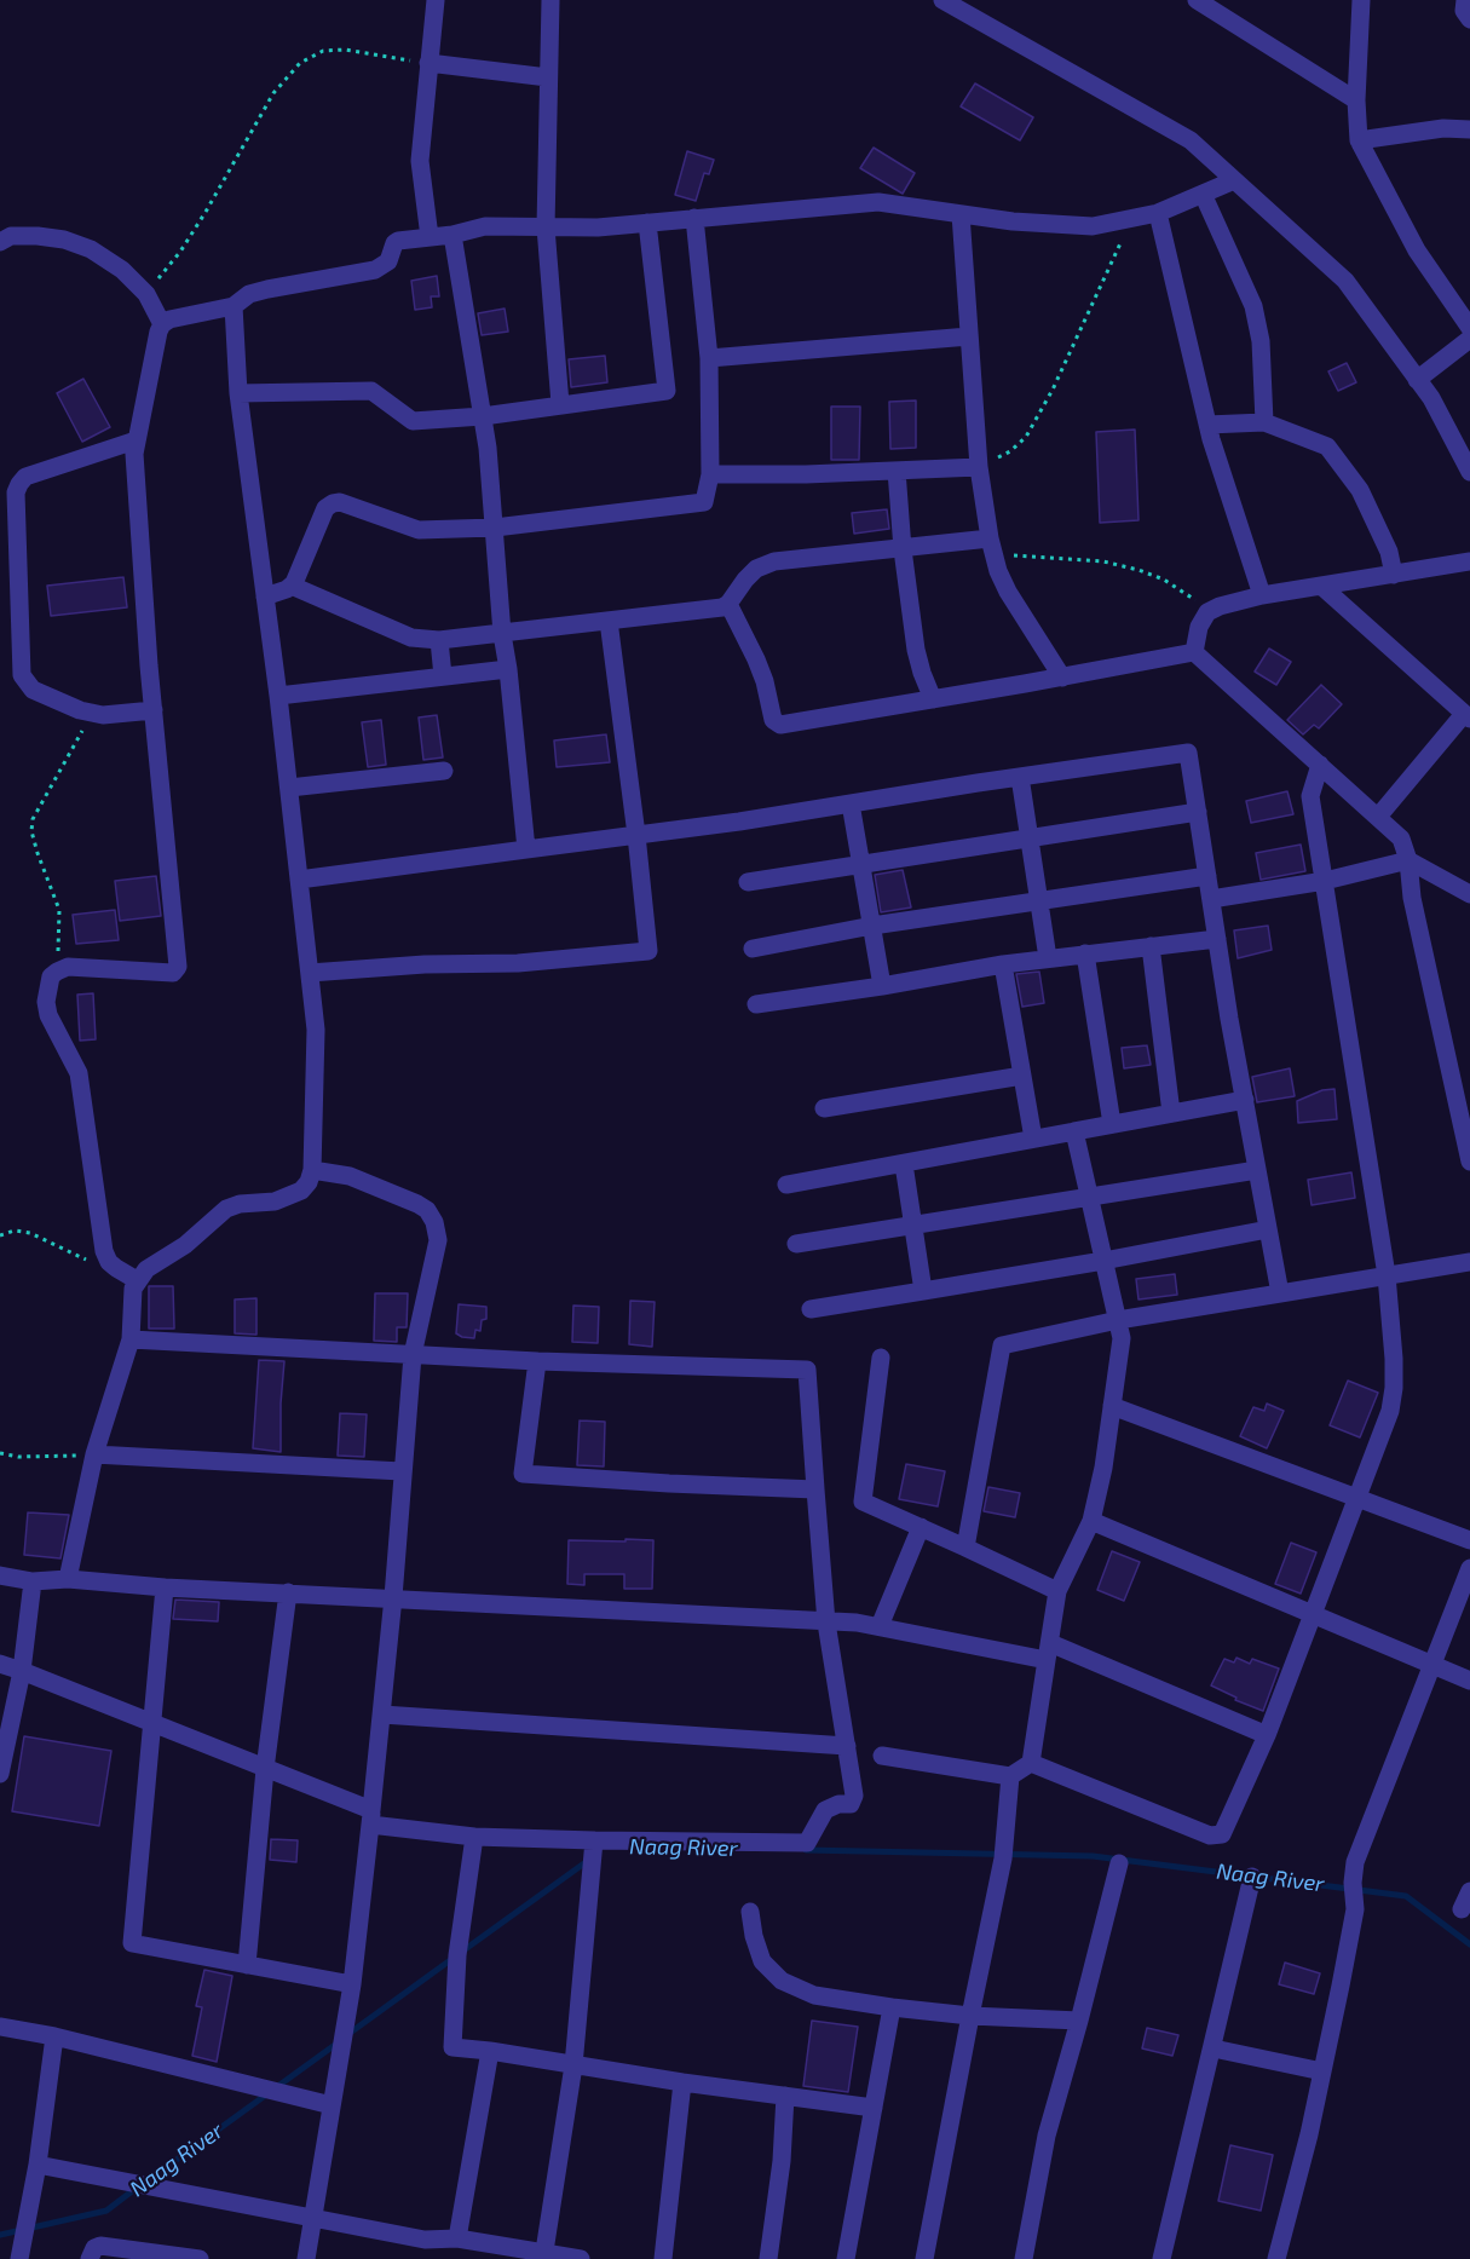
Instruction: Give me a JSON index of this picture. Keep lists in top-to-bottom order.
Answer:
{
  "water": ["Naag River"]
}
